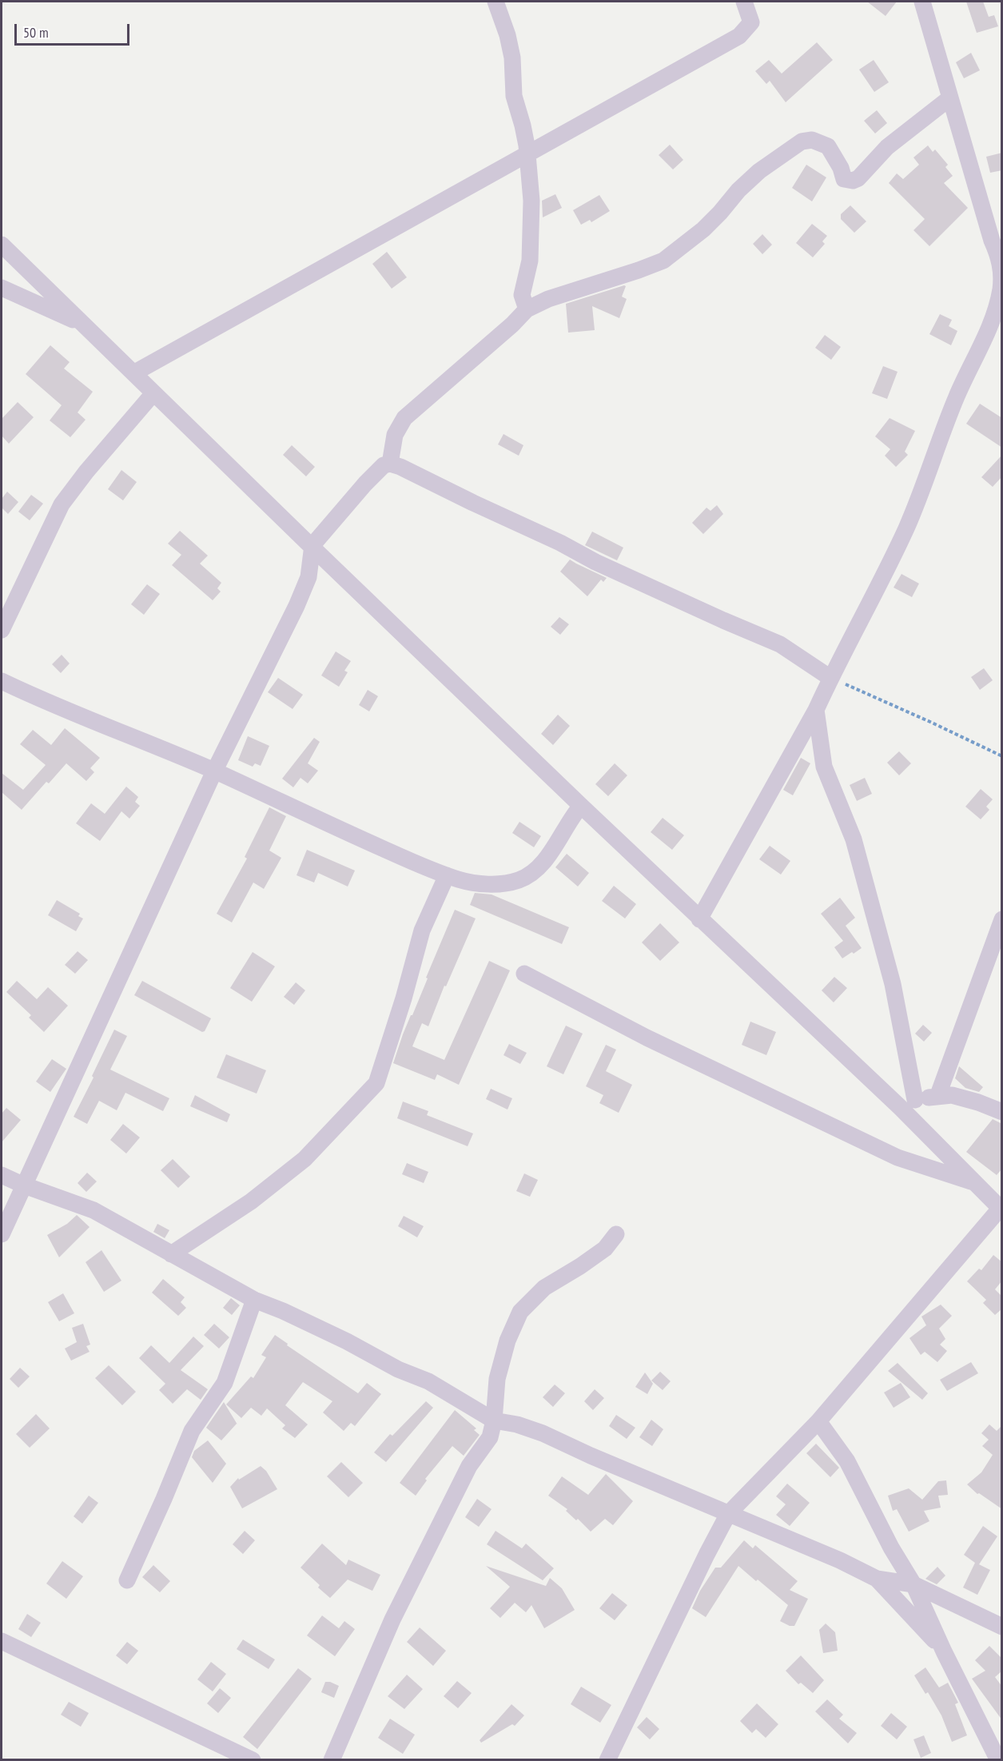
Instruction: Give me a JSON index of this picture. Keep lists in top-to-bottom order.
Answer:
{
  "scale_bar": "50 m"
}
